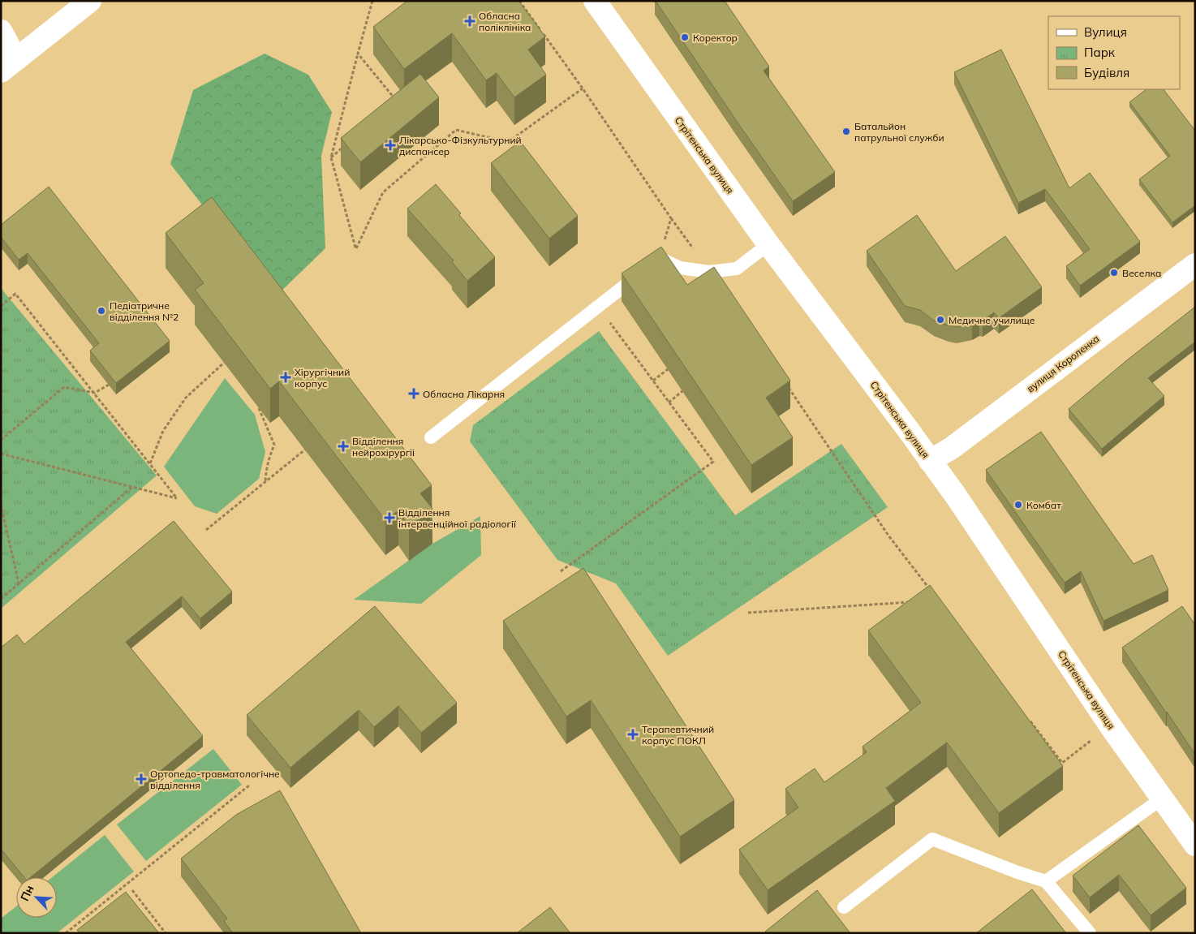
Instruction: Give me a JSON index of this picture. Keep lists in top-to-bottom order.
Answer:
{
  "streets": {
    "street": ["Стрітенська вулиця", "вулиця Короленка"]
  },
  "crossings": [
    ["Стрітенська вулиця", "вулиця Короленка"]
  ],
  "places": {
    "health": [
      "Обласна поліклініка",
      "Лікарсько-Фізкультурний диспансер",
      "Хірургічний корпус",
      "Обласна Лікарня",
      "Відділення нейрохірургіі",
      "Відділення інтервенційної радіології",
      "Терапевтичний корпус ПОКЛ",
      "Ортопедо-травматологічне відділення"
    ],
    "other": [
      "Коректор",
      "Батальйон патрульної служби",
      "Веселка",
      "Педіатричне відділення №2",
      "Медичне училище",
      "Комбат"
    ]
  },
  "legend": ["Вулиця", "Парк", "Будівля"],
  "north": "top left"
}
